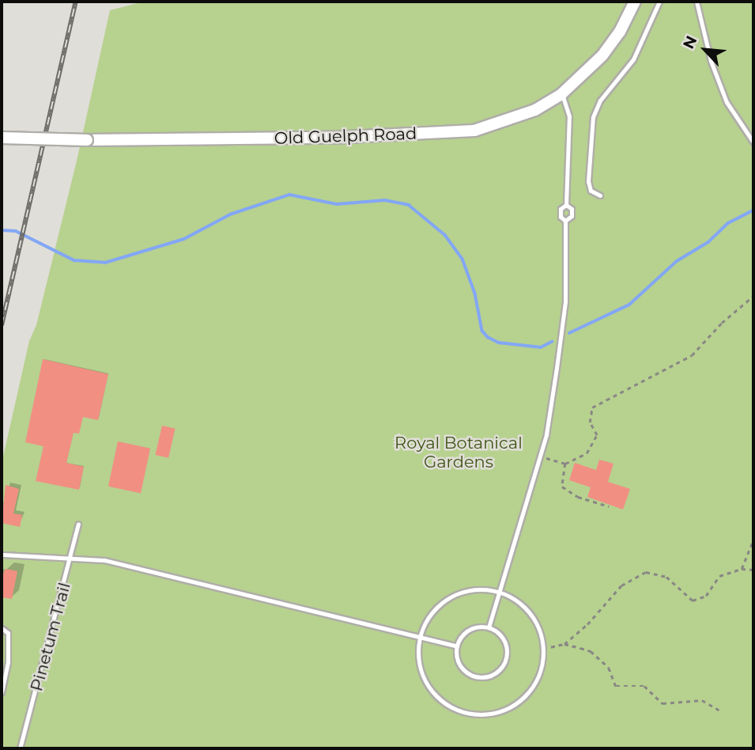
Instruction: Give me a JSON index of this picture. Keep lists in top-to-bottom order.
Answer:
{
  "streets": {
    "street": ["Old Guelph Road"],
    "lane": ["Pinetum Trail"]
  },
  "parks": ["Royal Botanical Gardens"],
  "north": "top left"
}
